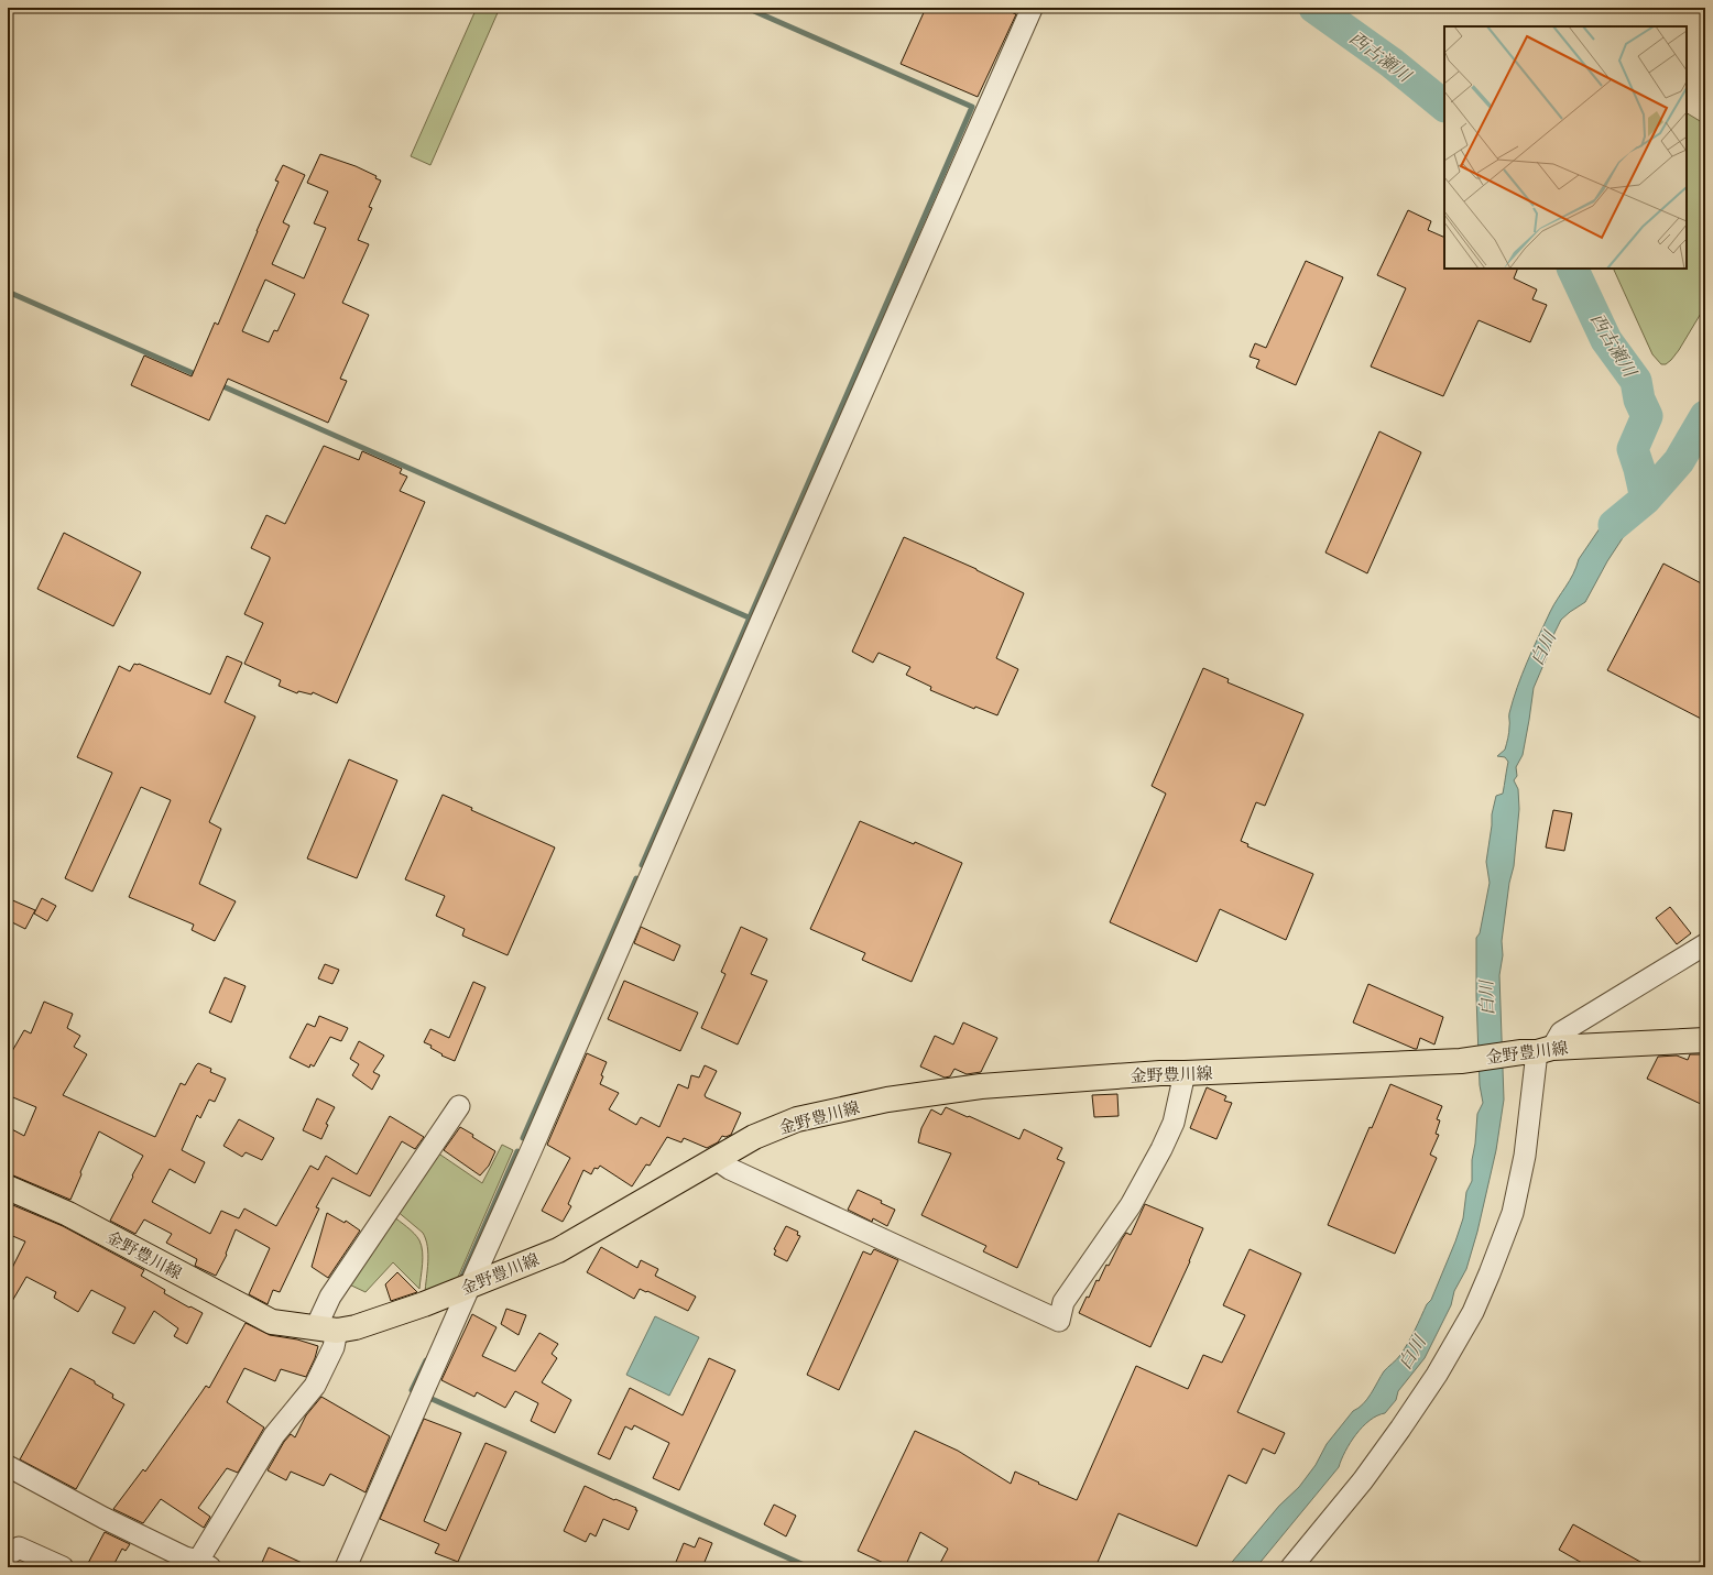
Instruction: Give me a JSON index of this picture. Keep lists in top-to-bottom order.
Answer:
{
  "streets": {
    "main road": ["金野豊川線"]
  },
  "water": ["西古瀬川", "白川"]
}
